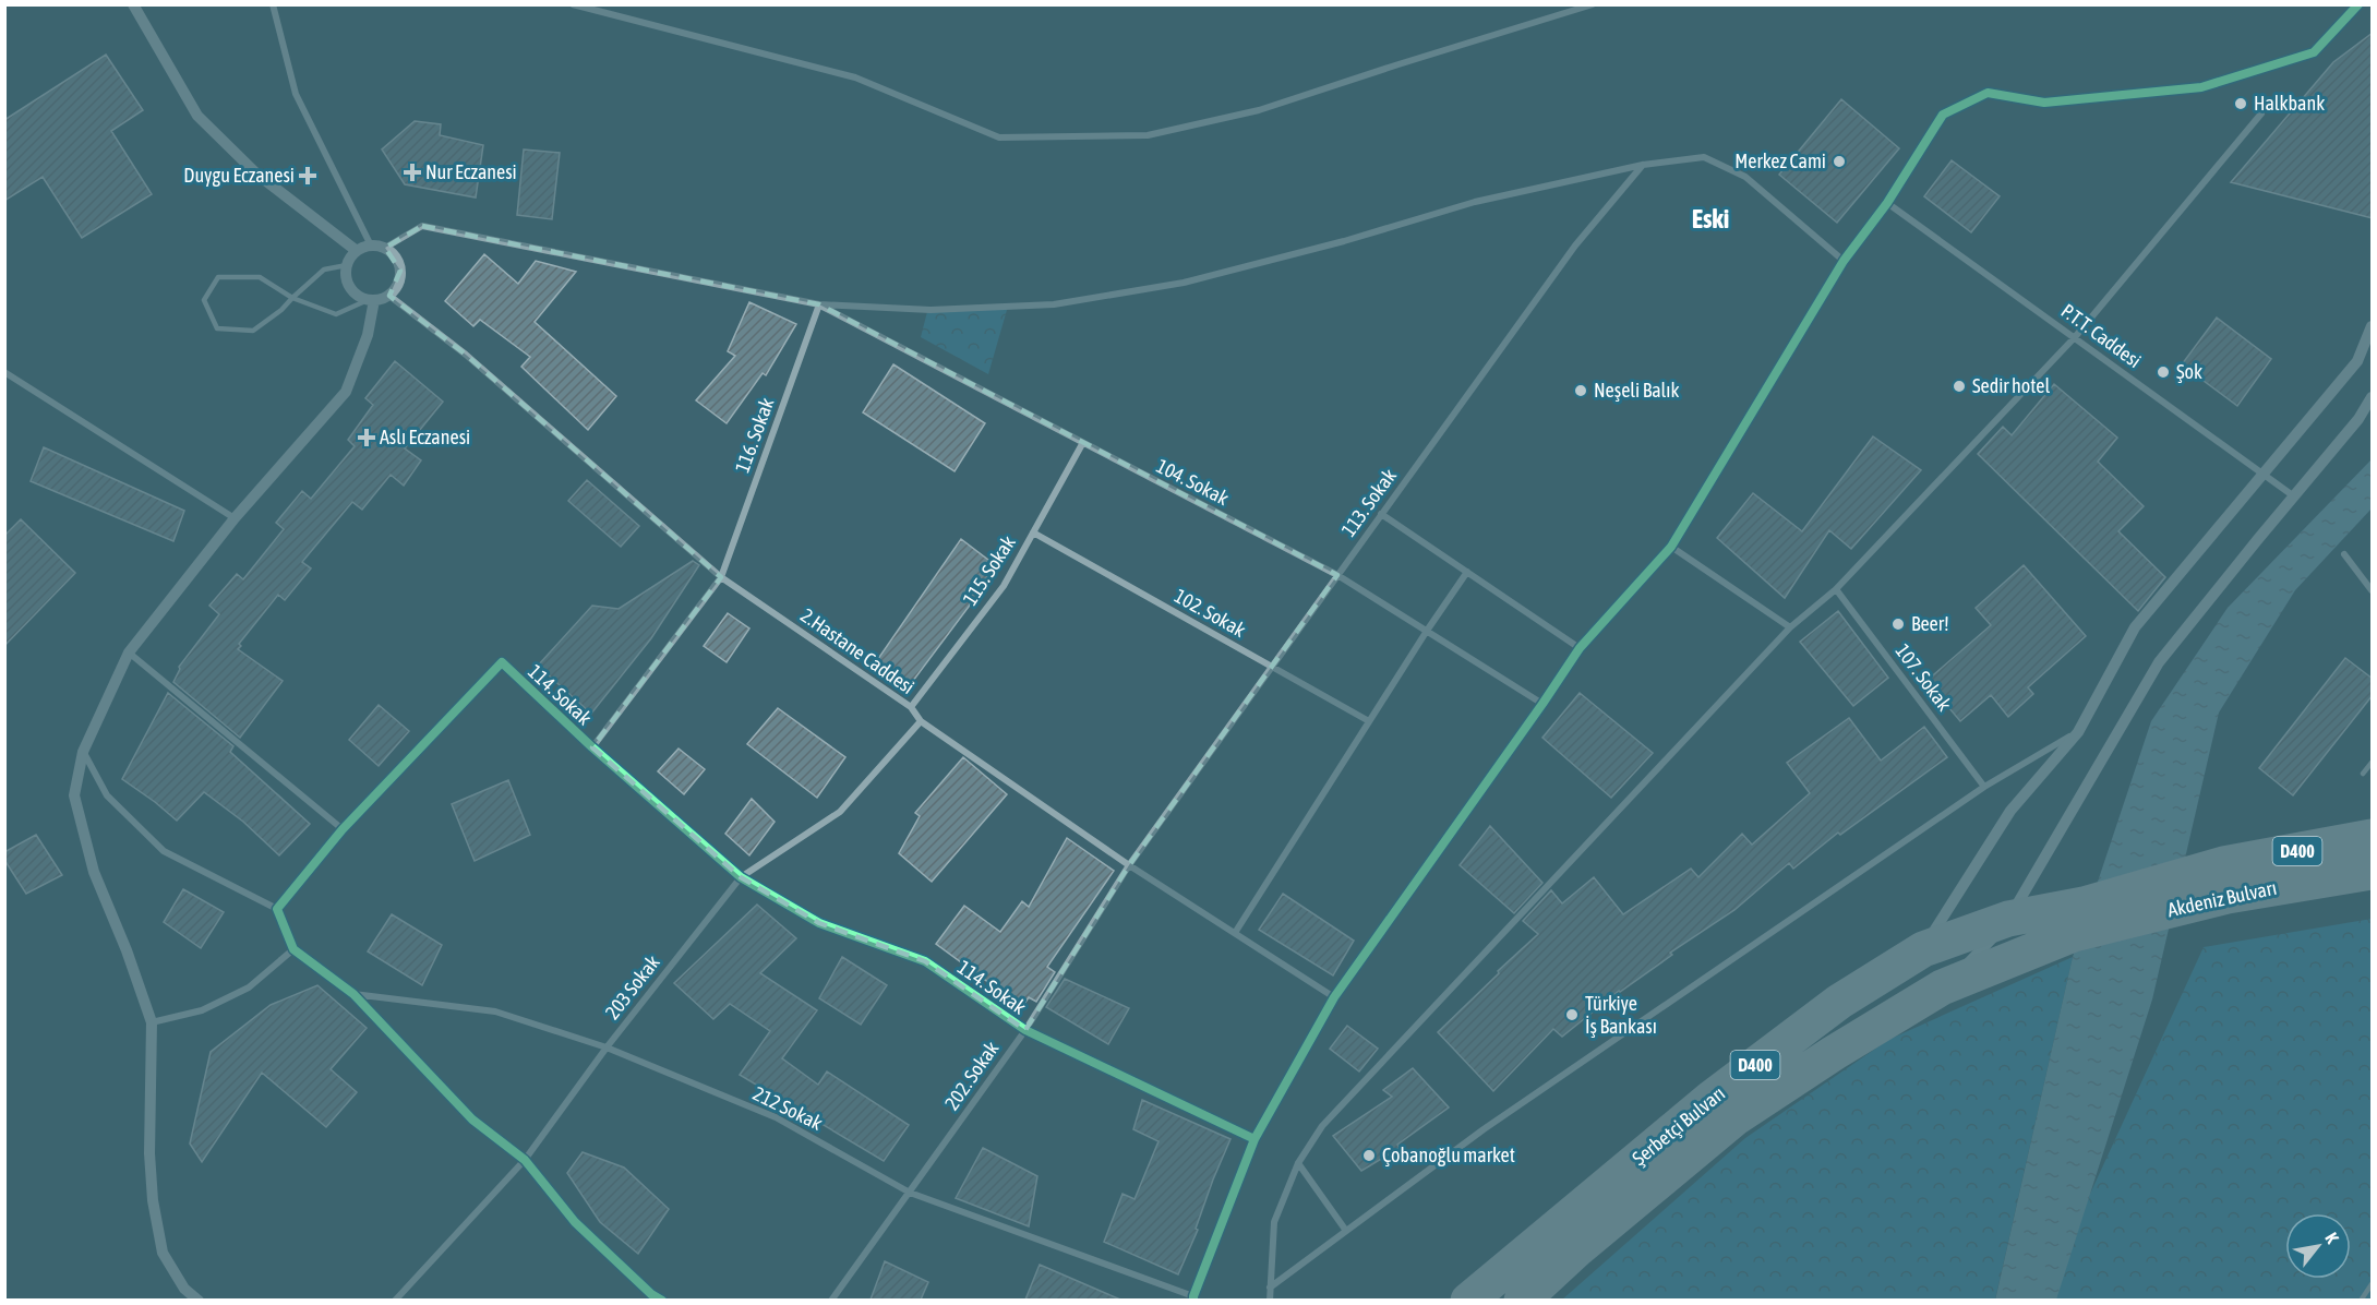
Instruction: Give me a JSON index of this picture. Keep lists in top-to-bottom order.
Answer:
{
  "streets": {
    "highway": ["D400", "Akdeniz Bulvarı", "Şerbetçi Bulvarı"],
    "street": [
      "P.T.T. Caddesi",
      "116. Sokak",
      "104. Sokak",
      "113. Sokak",
      "115. Sokak",
      "102. Sokak",
      "2.Hastane Caddesi",
      "107. Sokak",
      "114. Sokak",
      "203 Sokak",
      "202. Sokak",
      "212 Sokak"
    ]
  },
  "crossings": [
    ["116. Sokak", "104. Sokak"],
    ["116. Sokak", "2.Hastane Caddesi"],
    ["116. Sokak", "114. Sokak"],
    ["104. Sokak", "113. Sokak"],
    ["104. Sokak", "115. Sokak"],
    ["113. Sokak", "102. Sokak"],
    ["113. Sokak", "2.Hastane Caddesi"],
    ["113. Sokak", "202. Sokak"],
    ["115. Sokak", "102. Sokak"],
    ["115. Sokak", "2.Hastane Caddesi"],
    ["2.Hastane Caddesi", "203 Sokak"],
    ["2.Hastane Caddesi", "202. Sokak"],
    ["114. Sokak", "203 Sokak"],
    ["114. Sokak", "202. Sokak"],
    ["Akdeniz Bulvarı", "Şerbetçi Bulvarı"],
    ["203 Sokak", "212 Sokak"],
    ["202. Sokak", "212 Sokak"]
  ],
  "districts": ["Eski"],
  "places": {
    "other": [
      "Halkbank",
      "Merkez Cami",
      "Şok",
      "Sedir hotel",
      "Neşeli Balık",
      "Beer!",
      "Türkiye İş Bankası",
      "Çobanoğlu market"
    ],
    "health": ["Nur Eczanesi", "Duygu Eczanesi", "Aslı Eczanesi"]
  },
  "north": "top right"
}
